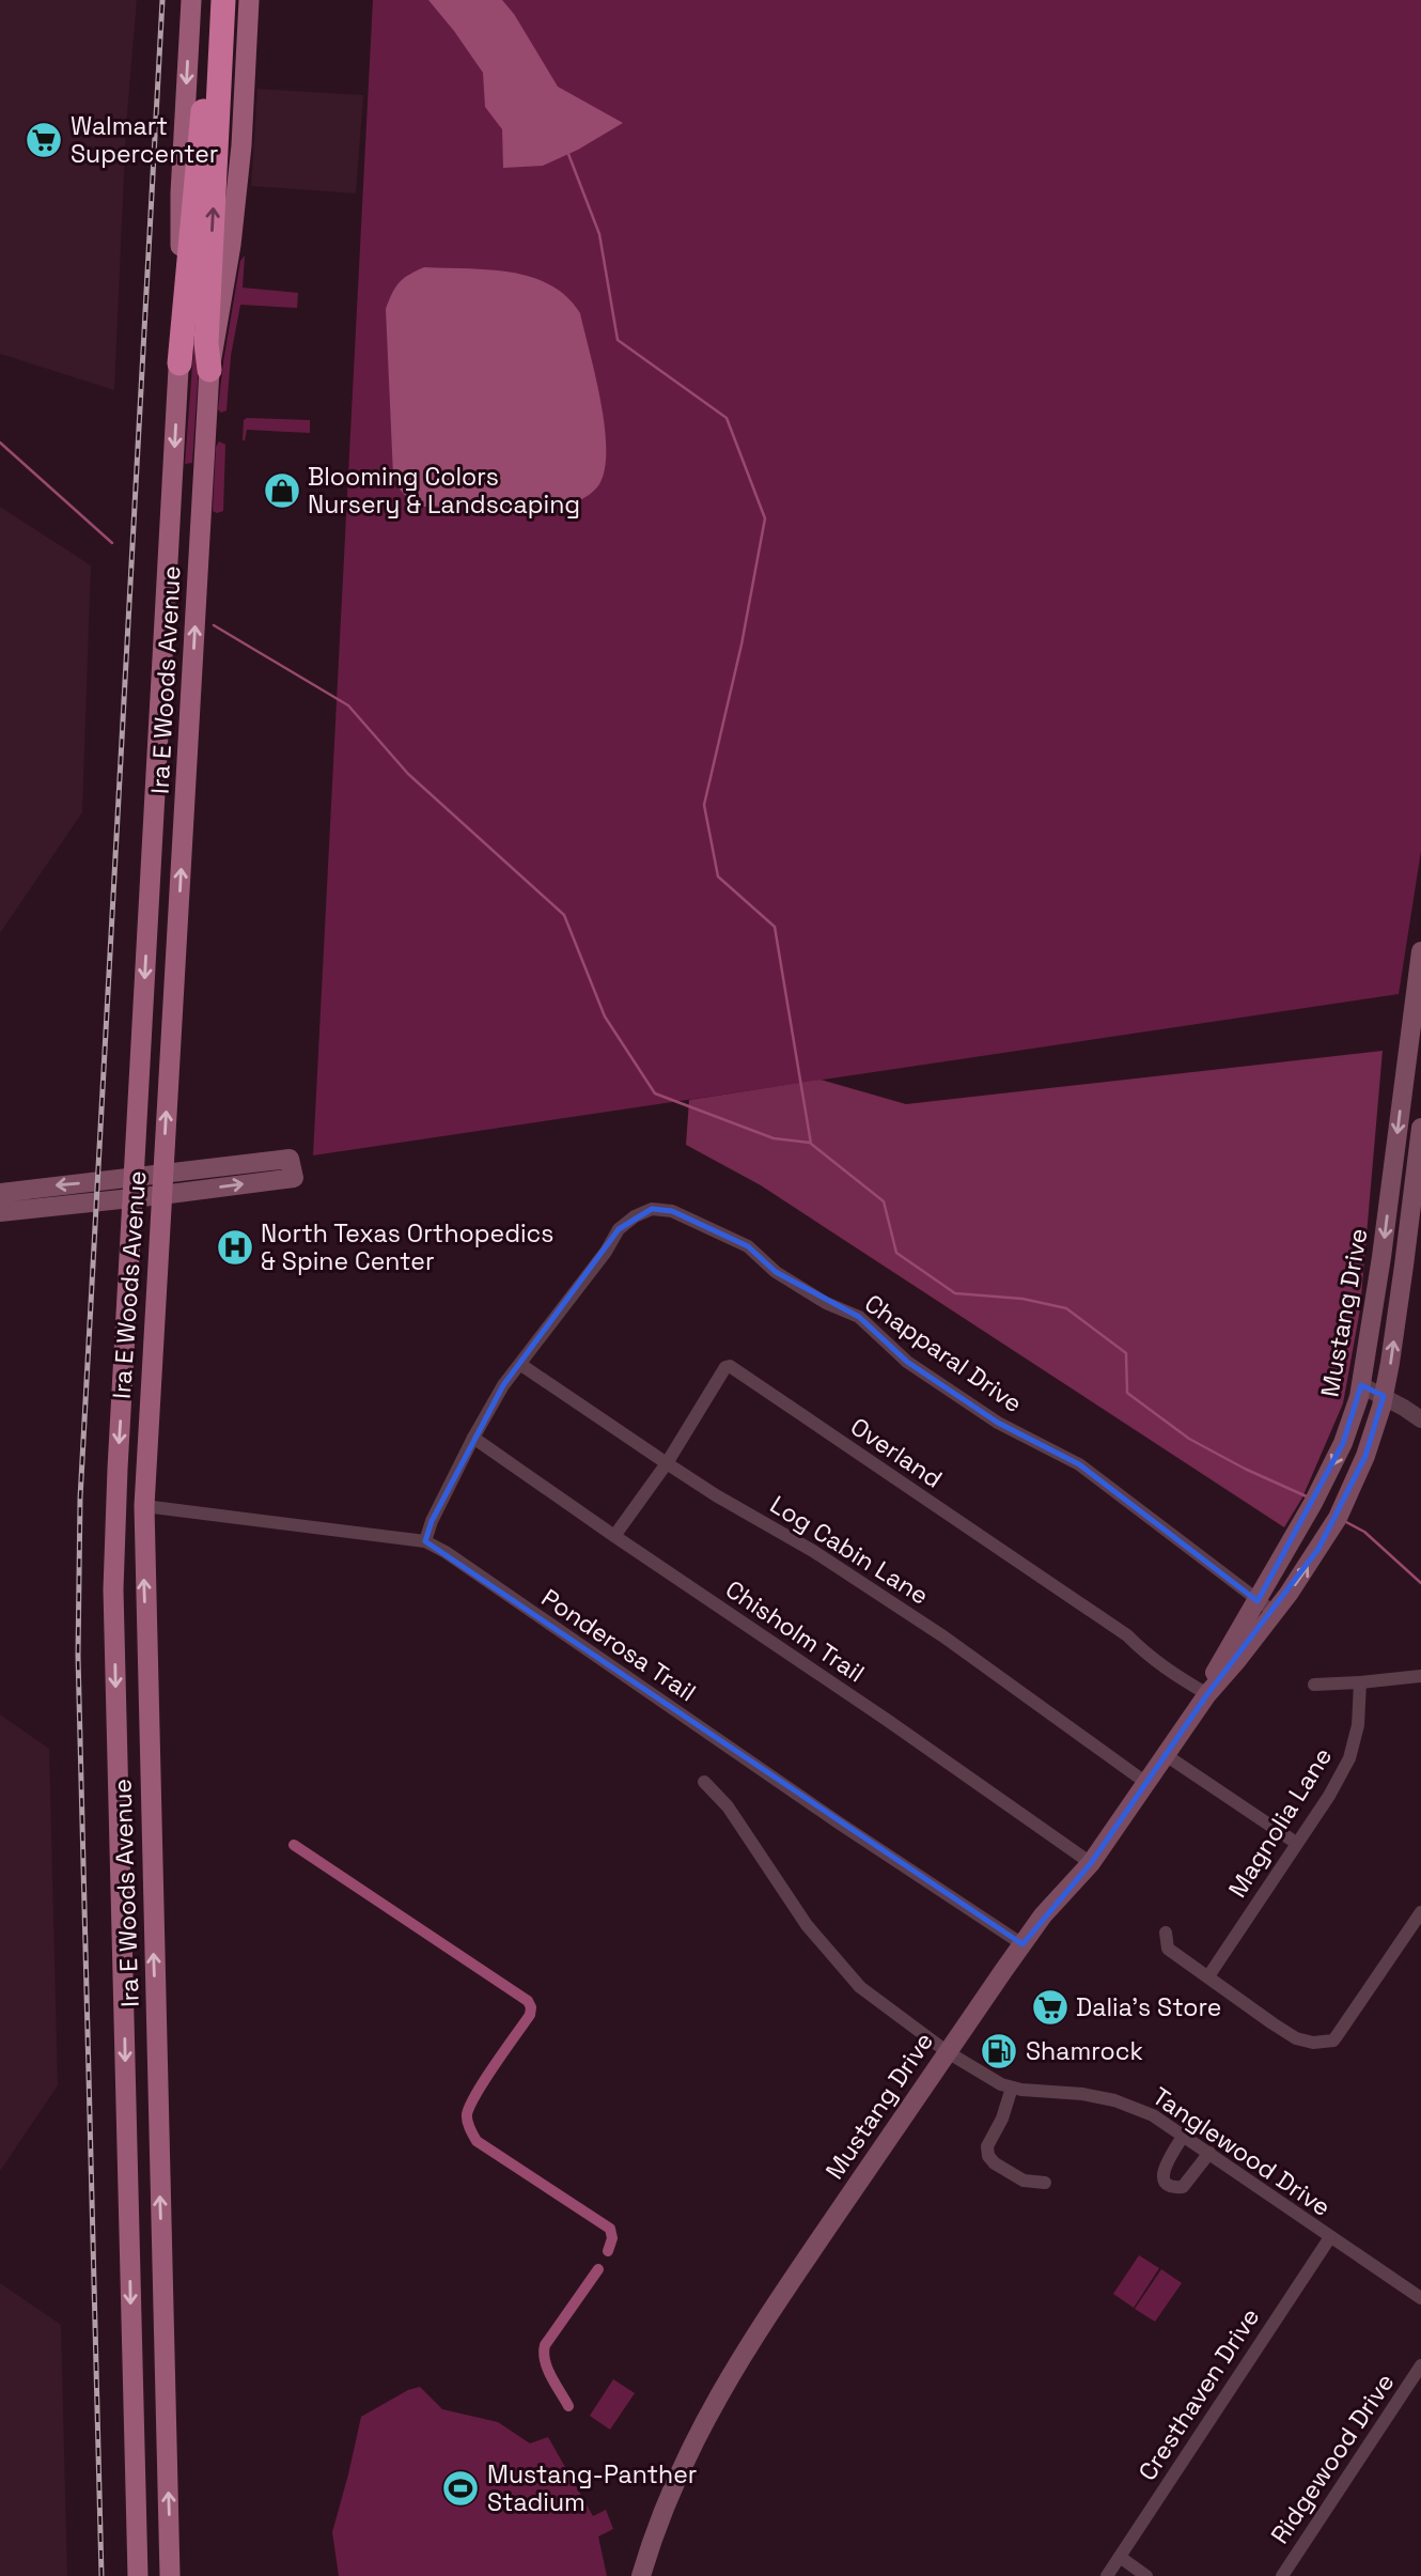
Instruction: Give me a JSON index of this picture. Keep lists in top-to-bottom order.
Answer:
{
  "streets": {
    "main road": ["Ira E Woods Avenue", "Mustang Drive"],
    "street": [
      "Chapparal Drive",
      "Overland",
      "Log Cabin Lane",
      "Chisholm Trail",
      "Ponderosa Trail",
      "Magnolia Lane",
      "Tanglewood Drive",
      "Cresthaven Drive",
      "Ridgewood Drive"
    ]
  },
  "crossings": [
    ["Ira E Woods Avenue", "Ponderosa Trail"],
    ["Mustang Drive", "Chapparal Drive"],
    ["Mustang Drive", "Overland"],
    ["Mustang Drive", "Log Cabin Lane"],
    ["Mustang Drive", "Chisholm Trail"],
    ["Mustang Drive", "Ponderosa Trail"],
    ["Mustang Drive", "Tanglewood Drive"],
    ["Chapparal Drive", "Log Cabin Lane"],
    ["Chapparal Drive", "Chisholm Trail"],
    ["Chapparal Drive", "Ponderosa Trail"],
    ["Overland", "Log Cabin Lane"],
    ["Overland", "Chisholm Trail"],
    ["Tanglewood Drive", "Cresthaven Drive"]
  ],
  "places": {
    "supermarket": ["Walmart Supercenter", "Dalia's Store"],
    "shop": ["Blooming Colors Nursery & Landscaping"],
    "hospital": ["North Texas Orthopedics & Spine Center"],
    "fuel station": ["Shamrock"],
    "sports": ["Mustang-Panther Stadium"]
  }
}
